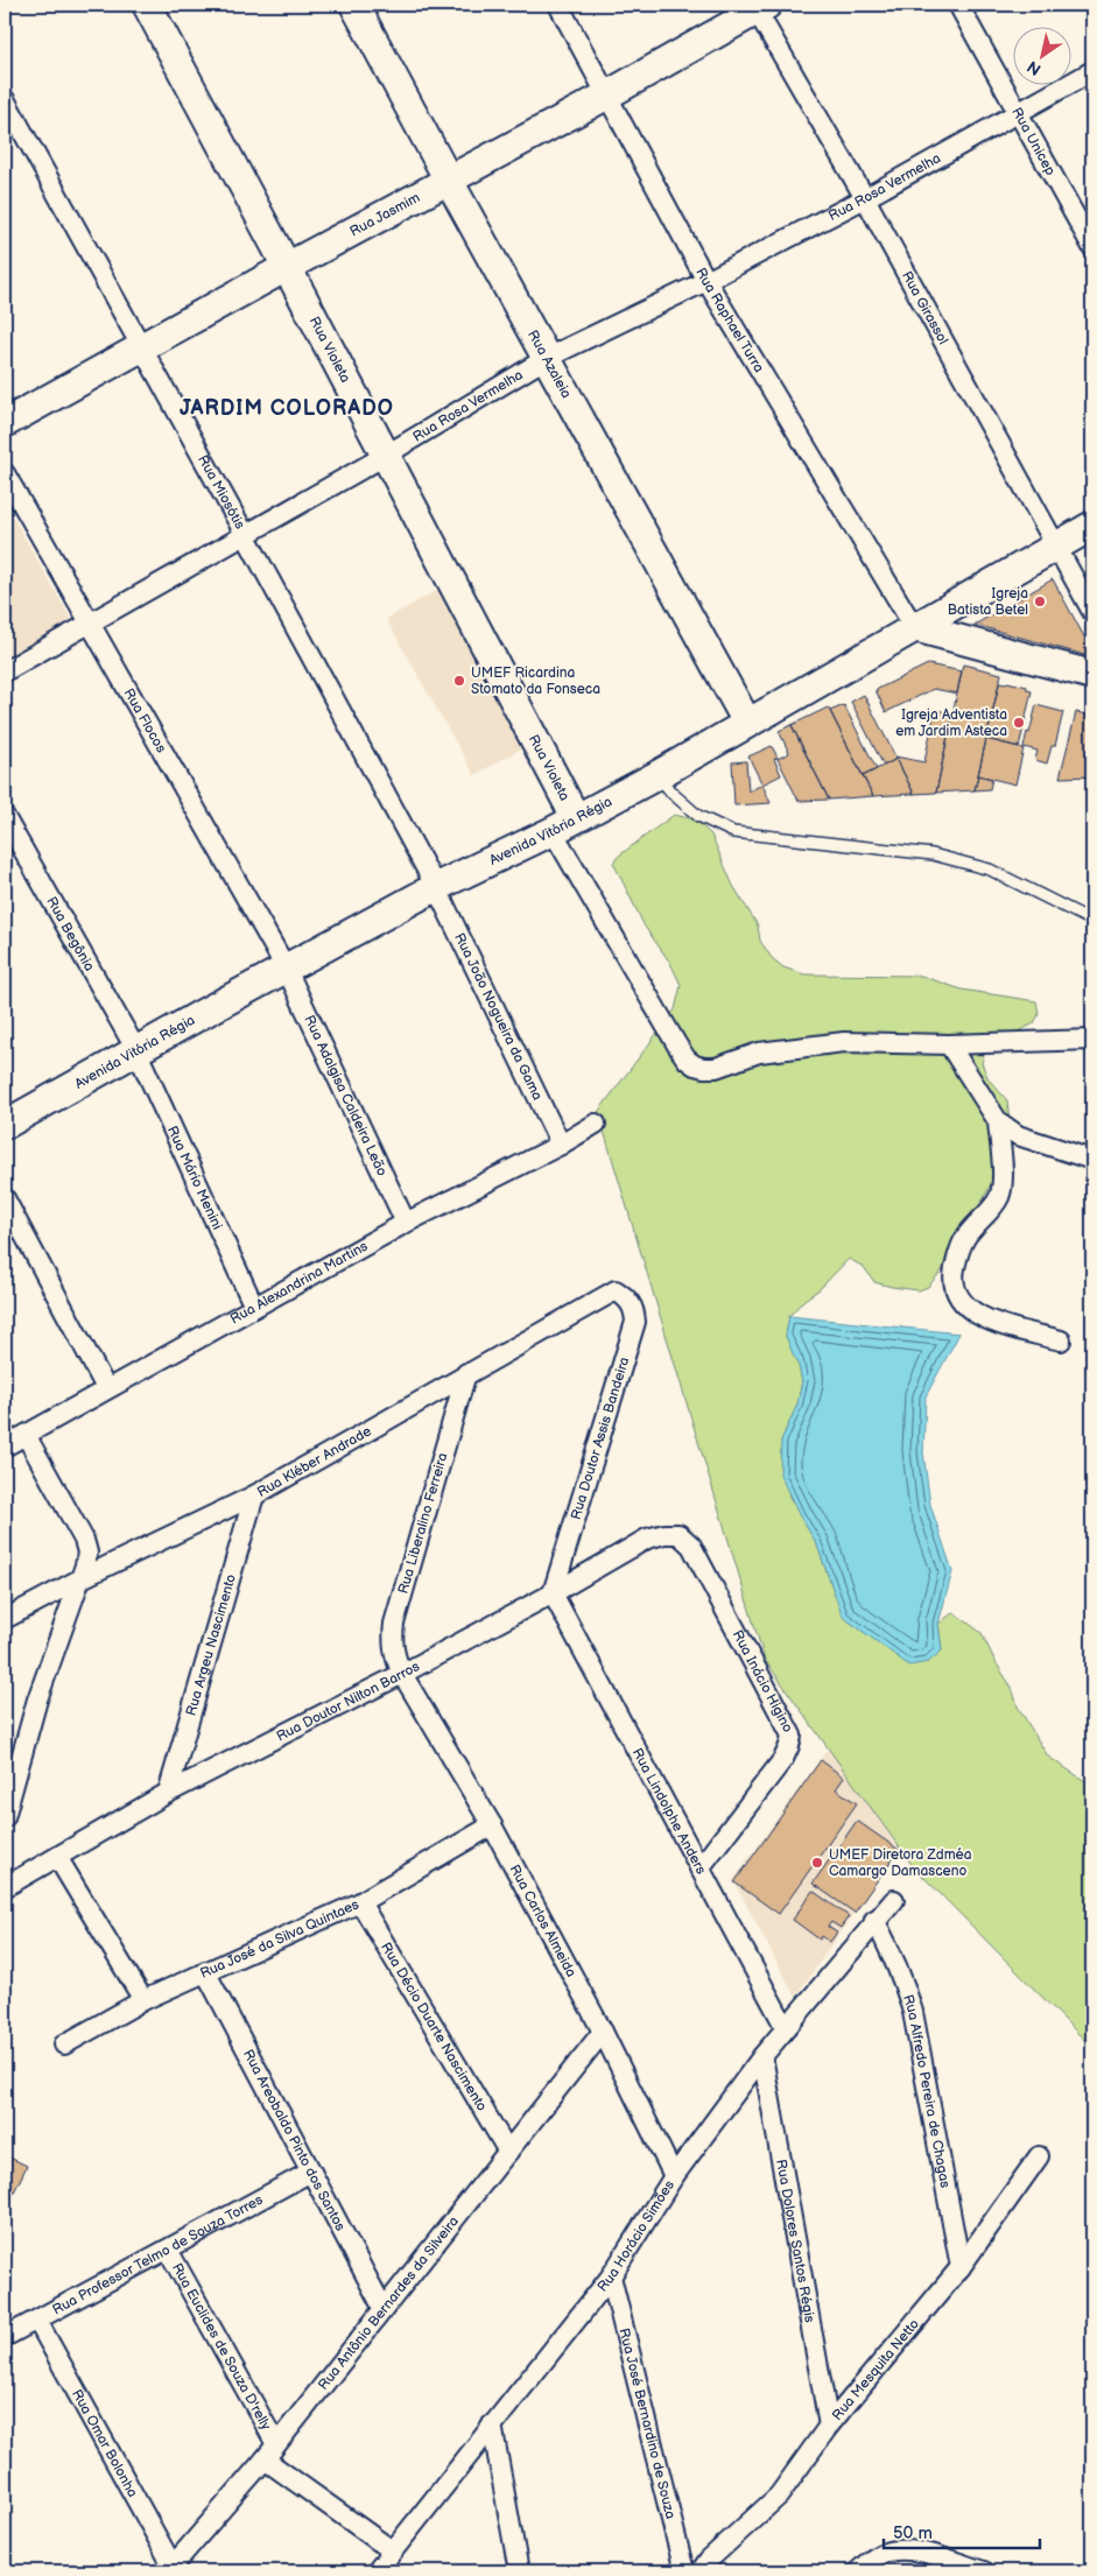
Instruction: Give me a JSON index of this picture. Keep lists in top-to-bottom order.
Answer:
{
  "streets": {
    "street": [
      "Rua Unicep",
      "Rua Rosa Vermelha",
      "Rua Jasmim",
      "Rua Girassol",
      "Rua Raphael Turra",
      "Rua Violeta",
      "Rua Azaleia",
      "Rua Miosótis",
      "Rua Flocos",
      "Avenida Vitória Régia",
      "Rua Begônia",
      "Rua João Nogueira da Gama",
      "Rua Adalgisa Caldeira Leão",
      "Rua Mário Menini",
      "Rua Alexandrina Martins",
      "Rua Doutor Assis Bandeira",
      "Rua Kléber Andrade",
      "Rua Liberalino Ferreira",
      "Rua Argeu Nascimento",
      "Rua Inácio Higino",
      "Rua Doutor Nilton Barros",
      "Rua Lindolphe Anders",
      "Rua Carlos Almeida",
      "Rua José da Silva Quintaes",
      "Rua Décio Duarte Nascimento",
      "Rua Alfredo Pereira de Chagas",
      "Rua Areobaldo Pinto dos Santos",
      "Rua Horácio Simões",
      "Rua Dolores Santos Régis",
      "Rua Professor Telmo de Souza Torres",
      "Rua Antônio Bernardes da Silveira",
      "Rua Euclides de Souza D'relly",
      "Rua Mesquita Netto",
      "Rua José Bernardino de Souza",
      "Rua Omar Bolonha"
    ]
  },
  "crossings": [
    ["Rua Unicep", "Rua Rosa Vermelha"],
    ["Rua Rosa Vermelha", "Rua Girassol"],
    ["Rua Rosa Vermelha", "Rua Raphael Turra"],
    ["Rua Rosa Vermelha", "Rua Violeta"],
    ["Rua Rosa Vermelha", "Rua Azaleia"],
    ["Rua Rosa Vermelha", "Rua Miosótis"],
    ["Rua Rosa Vermelha", "Rua Flocos"],
    ["Rua Jasmim", "Rua Girassol"],
    ["Rua Jasmim", "Rua Raphael Turra"],
    ["Rua Jasmim", "Rua Violeta"],
    ["Rua Jasmim", "Rua Azaleia"],
    ["Rua Jasmim", "Rua Miosótis"],
    ["Rua Girassol", "Avenida Vitória Régia"],
    ["Rua Raphael Turra", "Avenida Vitória Régia"],
    ["Rua Violeta", "Avenida Vitória Régia"],
    ["Rua Azaleia", "Avenida Vitória Régia"],
    ["Rua Miosótis", "Avenida Vitória Régia"],
    ["Rua Miosótis", "Rua João Nogueira da Gama"],
    ["Rua Flocos", "Avenida Vitória Régia"],
    ["Rua Flocos", "Rua Adalgisa Caldeira Leão"],
    ["Avenida Vitória Régia", "Rua Begônia"],
    ["Avenida Vitória Régia", "Rua João Nogueira da Gama"],
    ["Avenida Vitória Régia", "Rua Adalgisa Caldeira Leão"],
    ["Avenida Vitória Régia", "Rua Mário Menini"],
    ["Rua Begônia", "Rua Mário Menini"],
    ["Rua João Nogueira da Gama", "Rua Alexandrina Martins"],
    ["Rua Adalgisa Caldeira Leão", "Rua Alexandrina Martins"],
    ["Rua Mário Menini", "Rua Alexandrina Martins"],
    ["Rua Doutor Assis Bandeira", "Rua Kléber Andrade"],
    ["Rua Doutor Assis Bandeira", "Rua Doutor Nilton Barros"],
    ["Rua Doutor Assis Bandeira", "Rua Lindolphe Anders"],
    ["Rua Kléber Andrade", "Rua Liberalino Ferreira"],
    ["Rua Kléber Andrade", "Rua Argeu Nascimento"],
    ["Rua Liberalino Ferreira", "Rua Doutor Nilton Barros"],
    ["Rua Liberalino Ferreira", "Rua Carlos Almeida"],
    ["Rua Argeu Nascimento", "Rua Doutor Nilton Barros"],
    ["Rua Inácio Higino", "Rua Doutor Nilton Barros"],
    ["Rua Inácio Higino", "Rua Lindolphe Anders"],
    ["Rua Doutor Nilton Barros", "Rua Lindolphe Anders"],
    ["Rua Doutor Nilton Barros", "Rua Carlos Almeida"],
    ["Rua Lindolphe Anders", "Rua Horácio Simões"],
    ["Rua Carlos Almeida", "Rua José da Silva Quintaes"],
    ["Rua Carlos Almeida", "Rua Horácio Simões"],
    ["Rua Carlos Almeida", "Rua Antônio Bernardes da Silveira"],
    ["Rua José da Silva Quintaes", "Rua Décio Duarte Nascimento"],
    ["Rua José da Silva Quintaes", "Rua Areobaldo Pinto dos Santos"],
    ["Rua Décio Duarte Nascimento", "Rua Antônio Bernardes da Silveira"],
    ["Rua Alfredo Pereira de Chagas", "Rua Horácio Simões"],
    ["Rua Alfredo Pereira de Chagas", "Rua Mesquita Netto"],
    ["Rua Areobaldo Pinto dos Santos", "Rua Professor Telmo de Souza Torres"],
    ["Rua Areobaldo Pinto dos Santos", "Rua Antônio Bernardes da Silveira"],
    ["Rua Horácio Simões", "Rua Dolores Santos Régis"],
    ["Rua Horácio Simões", "Rua José Bernardino de Souza"],
    ["Rua Dolores Santos Régis", "Rua Mesquita Netto"],
    ["Rua Professor Telmo de Souza Torres", "Rua Euclides de Souza D'relly"],
    ["Rua Professor Telmo de Souza Torres", "Rua Omar Bolonha"],
    ["Rua Antônio Bernardes da Silveira", "Rua Euclides de Souza D'relly"],
    ["Rua Antônio Bernardes da Silveira", "Rua Omar Bolonha"]
  ],
  "districts": ["JARDIM COLORADO"],
  "places": [
    "Igreja Batista Betel",
    "UMEF Ricardina Stomato da Fonseca",
    "Igreja Adventista em Jardim Asteca",
    "UMEF Diretora Zdméa Camargo Damasceno"
  ],
  "scale_bar": "50 m",
  "north": "bottom left"
}
